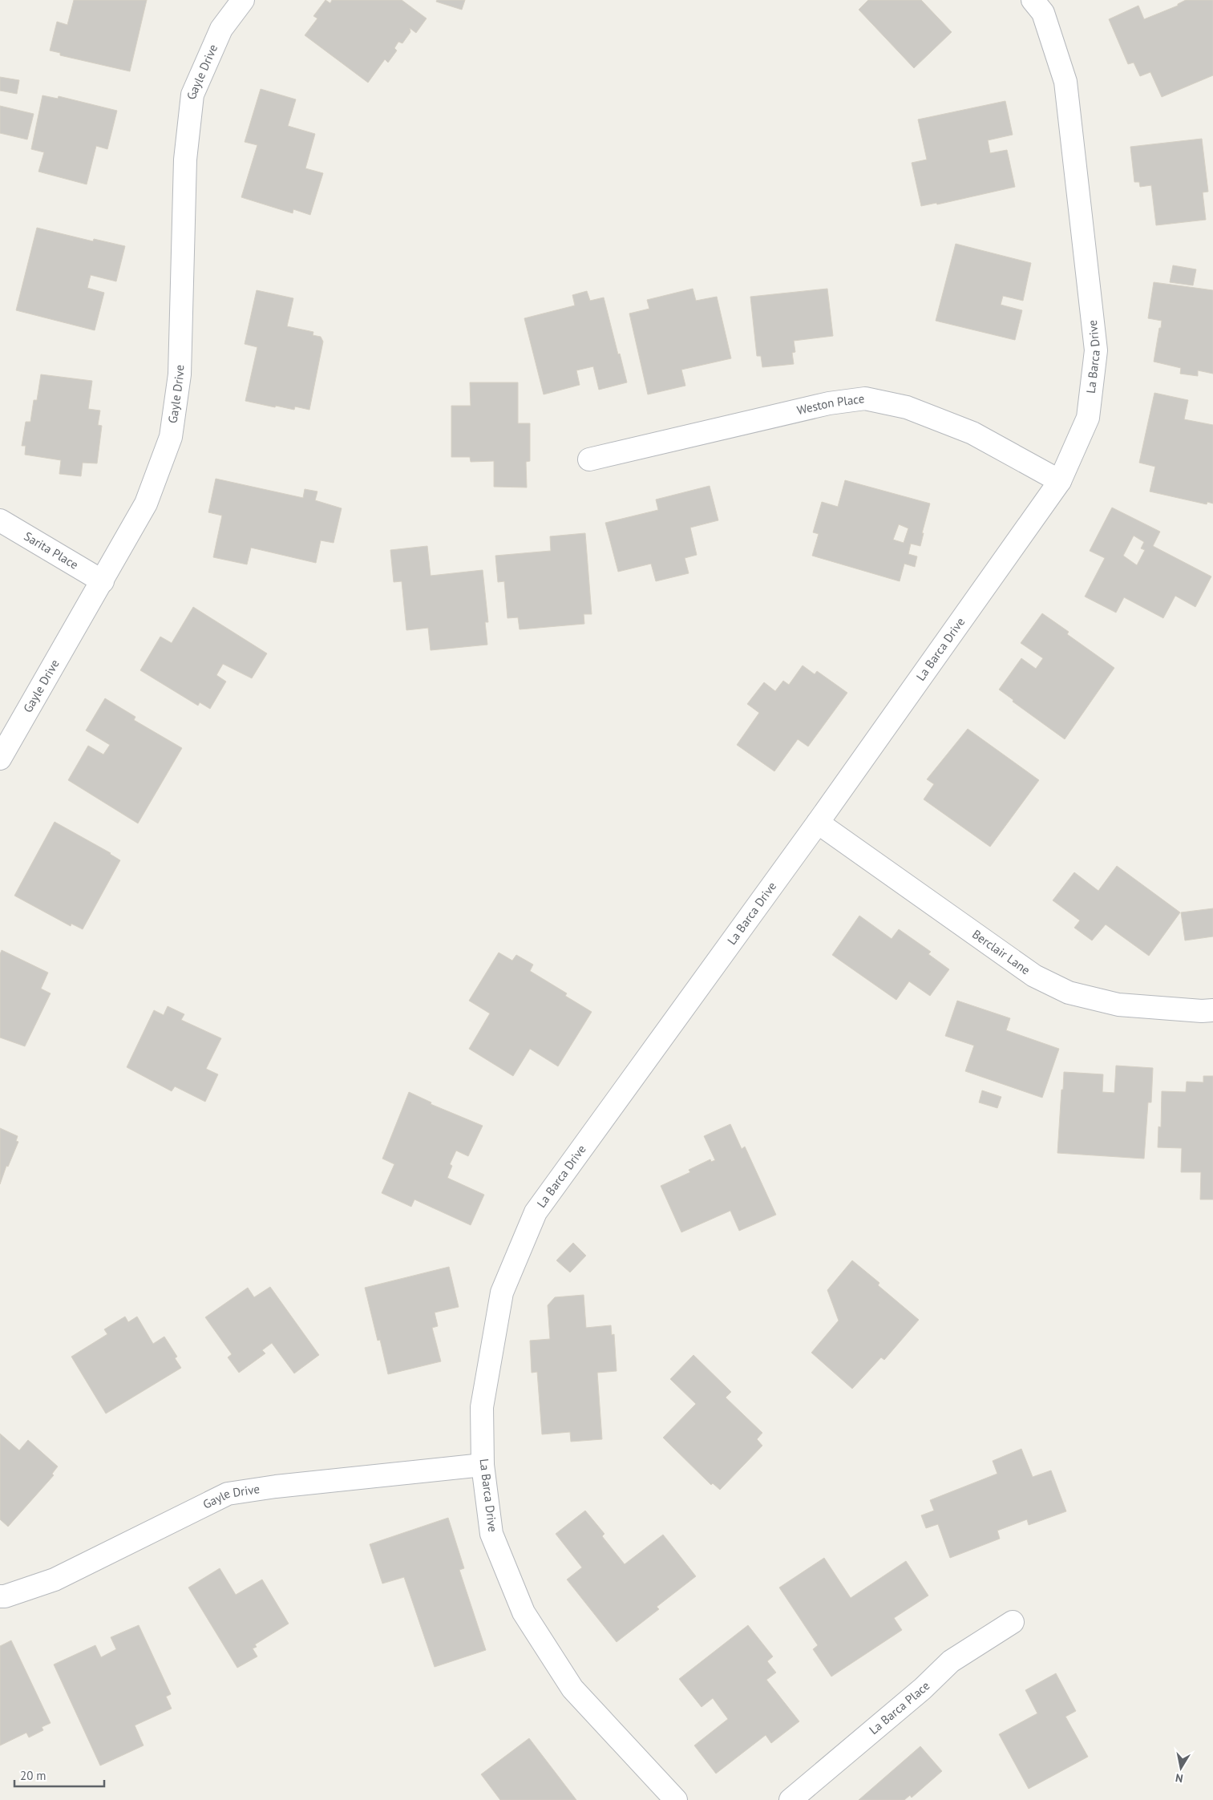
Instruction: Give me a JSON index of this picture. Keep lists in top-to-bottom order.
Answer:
{
  "streets": {
    "street": [
      "Gayle Drive",
      "La Barca Drive",
      "Weston Place",
      "Sarita Place",
      "Berclair Lane",
      "La Barca Place"
    ]
  },
  "crossings": [
    ["Gayle Drive", "La Barca Drive"],
    ["Gayle Drive", "Sarita Place"],
    ["La Barca Drive", "Weston Place"],
    ["La Barca Drive", "Berclair Lane"]
  ],
  "scale_bar": "20 m",
  "north": "bottom"
}
